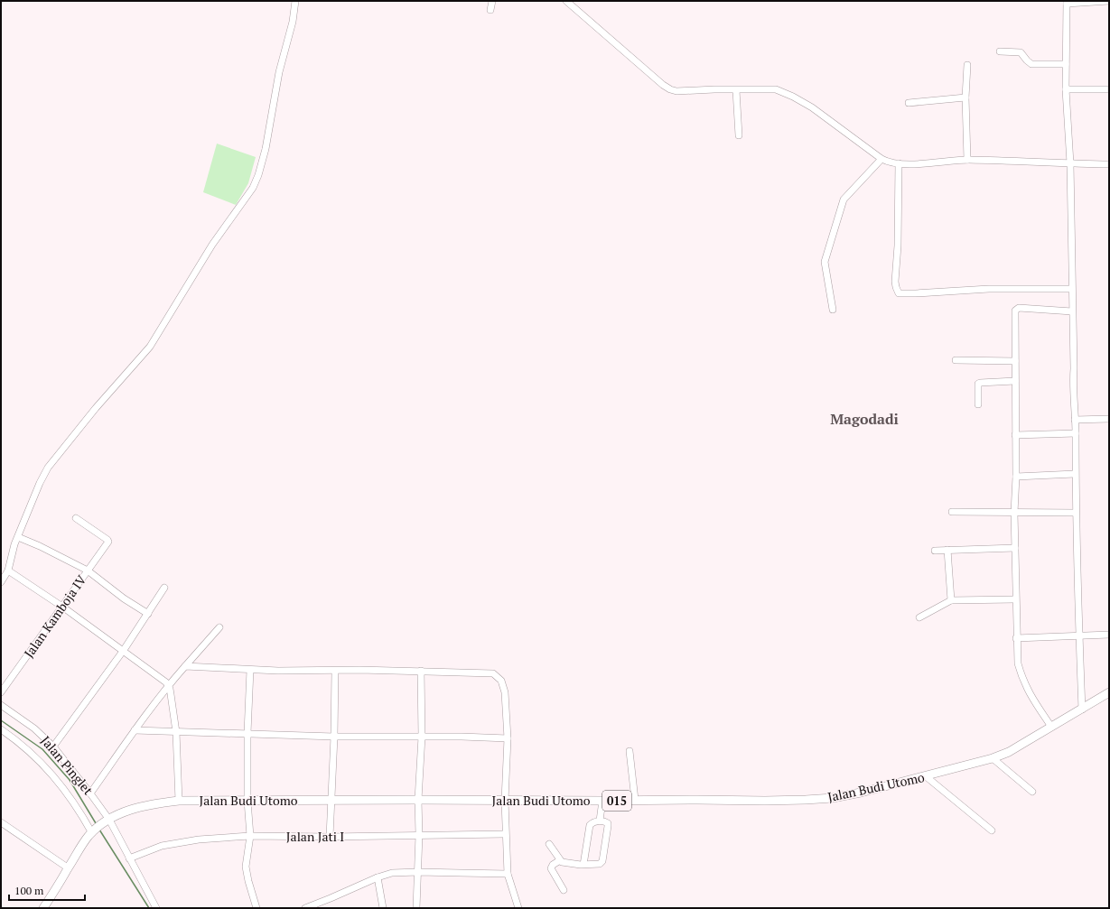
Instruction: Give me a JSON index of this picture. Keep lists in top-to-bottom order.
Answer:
{
  "streets": {
    "main road": ["Jalan Budi Utomo", "015"],
    "street": ["Jalan Kamboja IV", "Jalan Pinglet", "Jalan Jati I"]
  },
  "crossings": [
    ["Jalan Pinglet", "Jalan Budi Utomo"],
    ["Jalan Pinglet", "Jalan Jati I"]
  ],
  "districts": ["Magodadi"],
  "scale_bar": "100 m"
}
